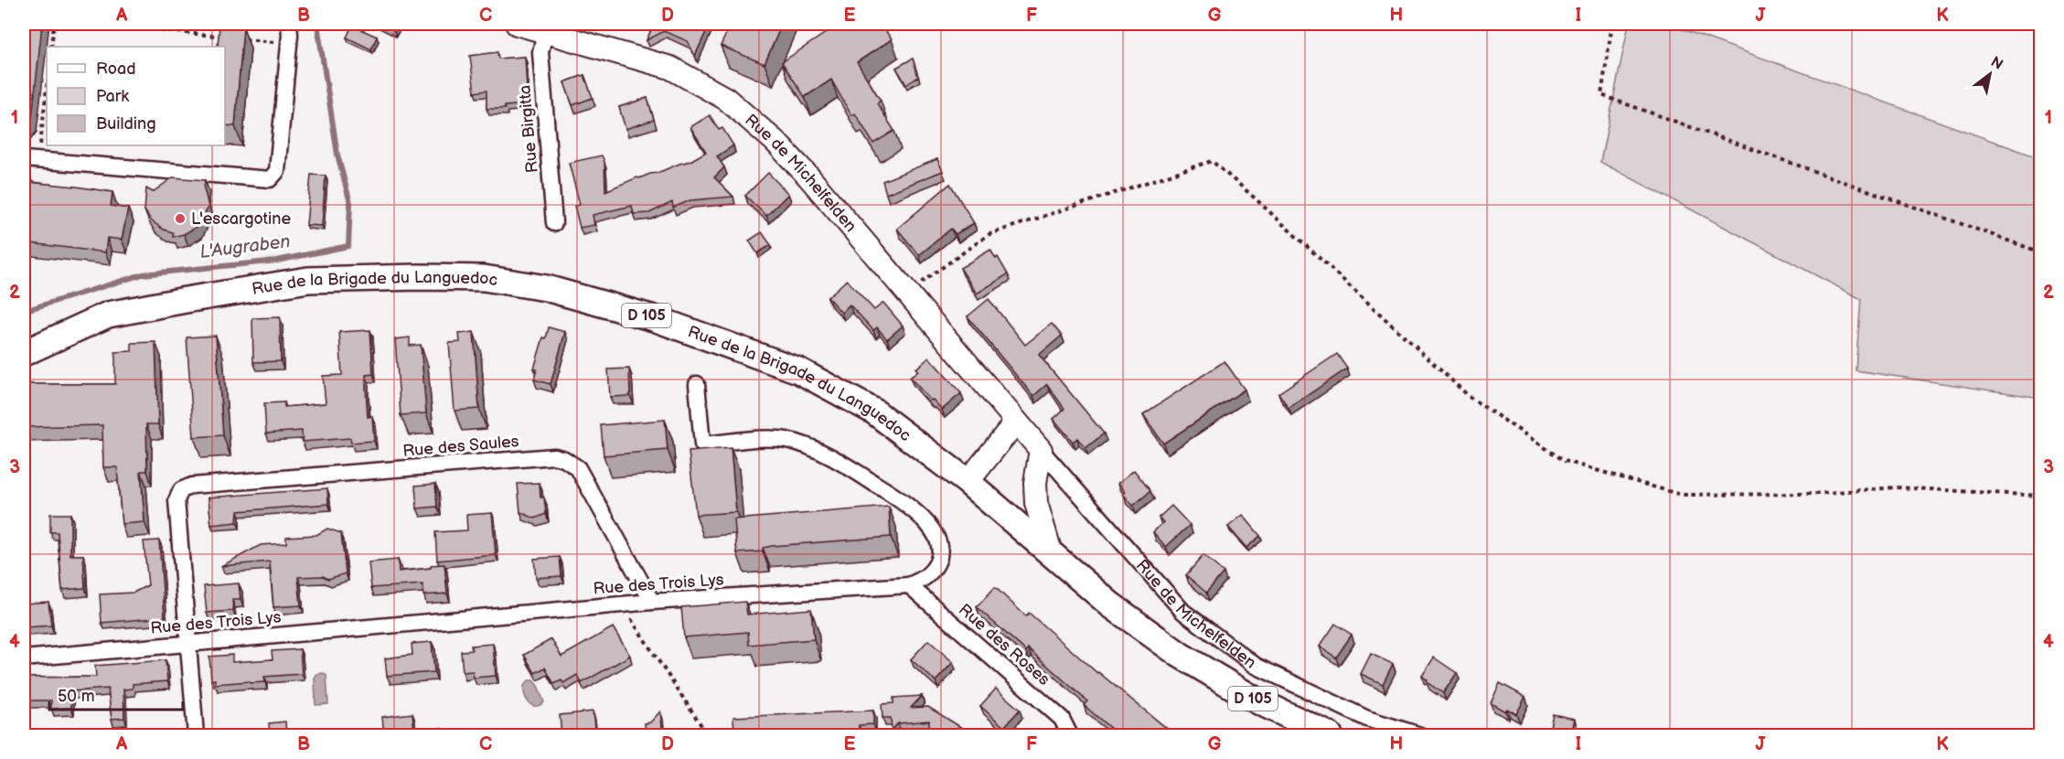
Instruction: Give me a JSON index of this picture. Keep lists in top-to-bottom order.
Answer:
{
  "streets": {
    "main road": ["Rue de la Brigade du Languedoc", "D 105"],
    "street": [
      "Rue Birgitta",
      "Rue de Michelfelden",
      "Rue des Saules",
      "Rue des Trois Lys",
      "Rue des Roses"
    ]
  },
  "crossings": [
    ["Rue Birgitta", "Rue de Michelfelden"],
    ["Rue des Saules", "Rue des Trois Lys"],
    ["Rue des Trois Lys", "Rue des Roses"]
  ],
  "water": ["L'Augraben"],
  "places": ["L'escargotine"],
  "legend": ["Road", "Park", "Building"],
  "scale_bar": "50 m",
  "north": "top right",
  "grid": {
    "columns": [
      "A",
      "B",
      "C",
      "D",
      "E",
      "F",
      "G",
      "H",
      "I",
      "J",
      "K"
    ],
    "rows": [
      "1",
      "2",
      "3",
      "4"
    ]
  }
}
